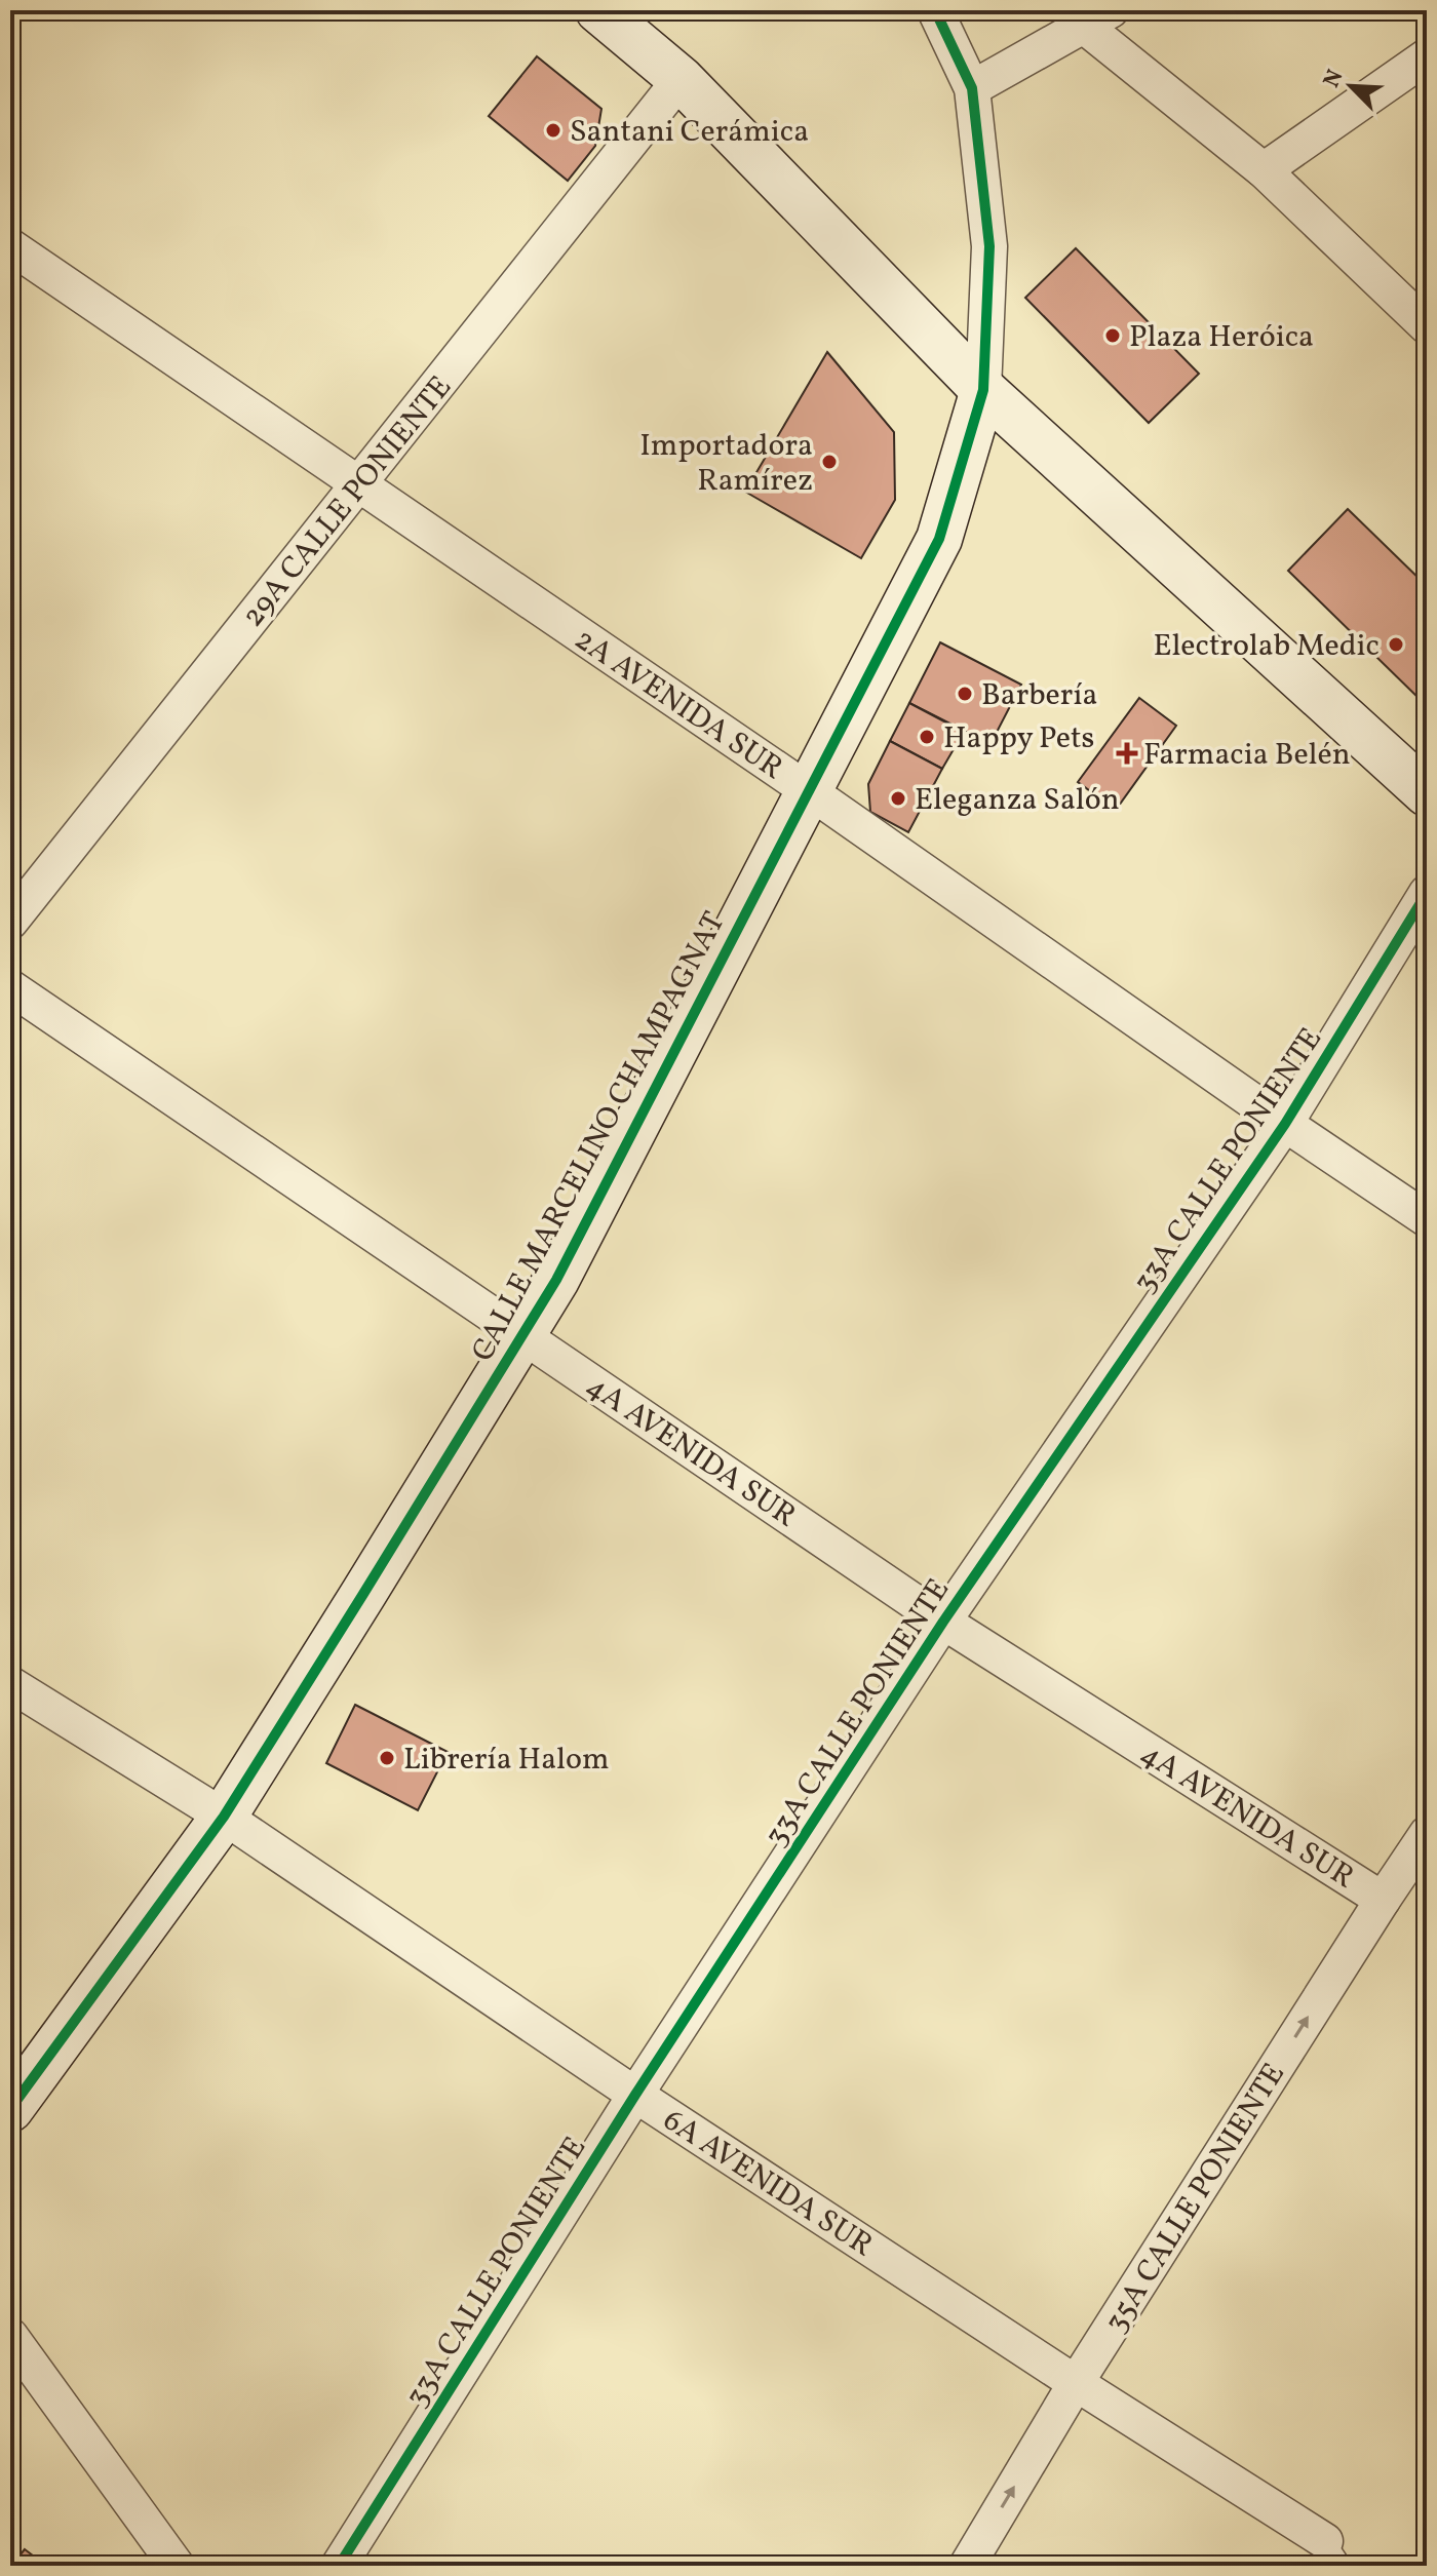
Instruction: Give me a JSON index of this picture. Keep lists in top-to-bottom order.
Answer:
{
  "streets": {
    "street": [
      "29A CALLE PONIENTE",
      "2A AVENIDA SUR",
      "CALLE MARCELINO CHAMPAGNAT",
      "33A CALLE PONIENTE",
      "4A AVENIDA SUR",
      "6A AVENIDA SUR",
      "35A CALLE PONIENTE"
    ]
  },
  "crossings": [
    ["29A CALLE PONIENTE", "2A AVENIDA SUR"],
    ["2A AVENIDA SUR", "CALLE MARCELINO CHAMPAGNAT"],
    ["2A AVENIDA SUR", "33A CALLE PONIENTE"],
    ["CALLE MARCELINO CHAMPAGNAT", "4A AVENIDA SUR"],
    ["CALLE MARCELINO CHAMPAGNAT", "6A AVENIDA SUR"],
    ["33A CALLE PONIENTE", "4A AVENIDA SUR"],
    ["33A CALLE PONIENTE", "6A AVENIDA SUR"],
    ["4A AVENIDA SUR", "35A CALLE PONIENTE"],
    ["6A AVENIDA SUR", "35A CALLE PONIENTE"]
  ],
  "one_way": ["35A CALLE PONIENTE"],
  "places": {
    "other": [
      "Santani Cerámica",
      "Plaza Heróica",
      "Importadora Ramírez",
      "Electrolab Medic",
      "Barbería",
      "Happy Pets",
      "Eleganza Salón",
      "Librería Halom"
    ],
    "health": ["Farmacia Belén"]
  },
  "north": "top left"
}
